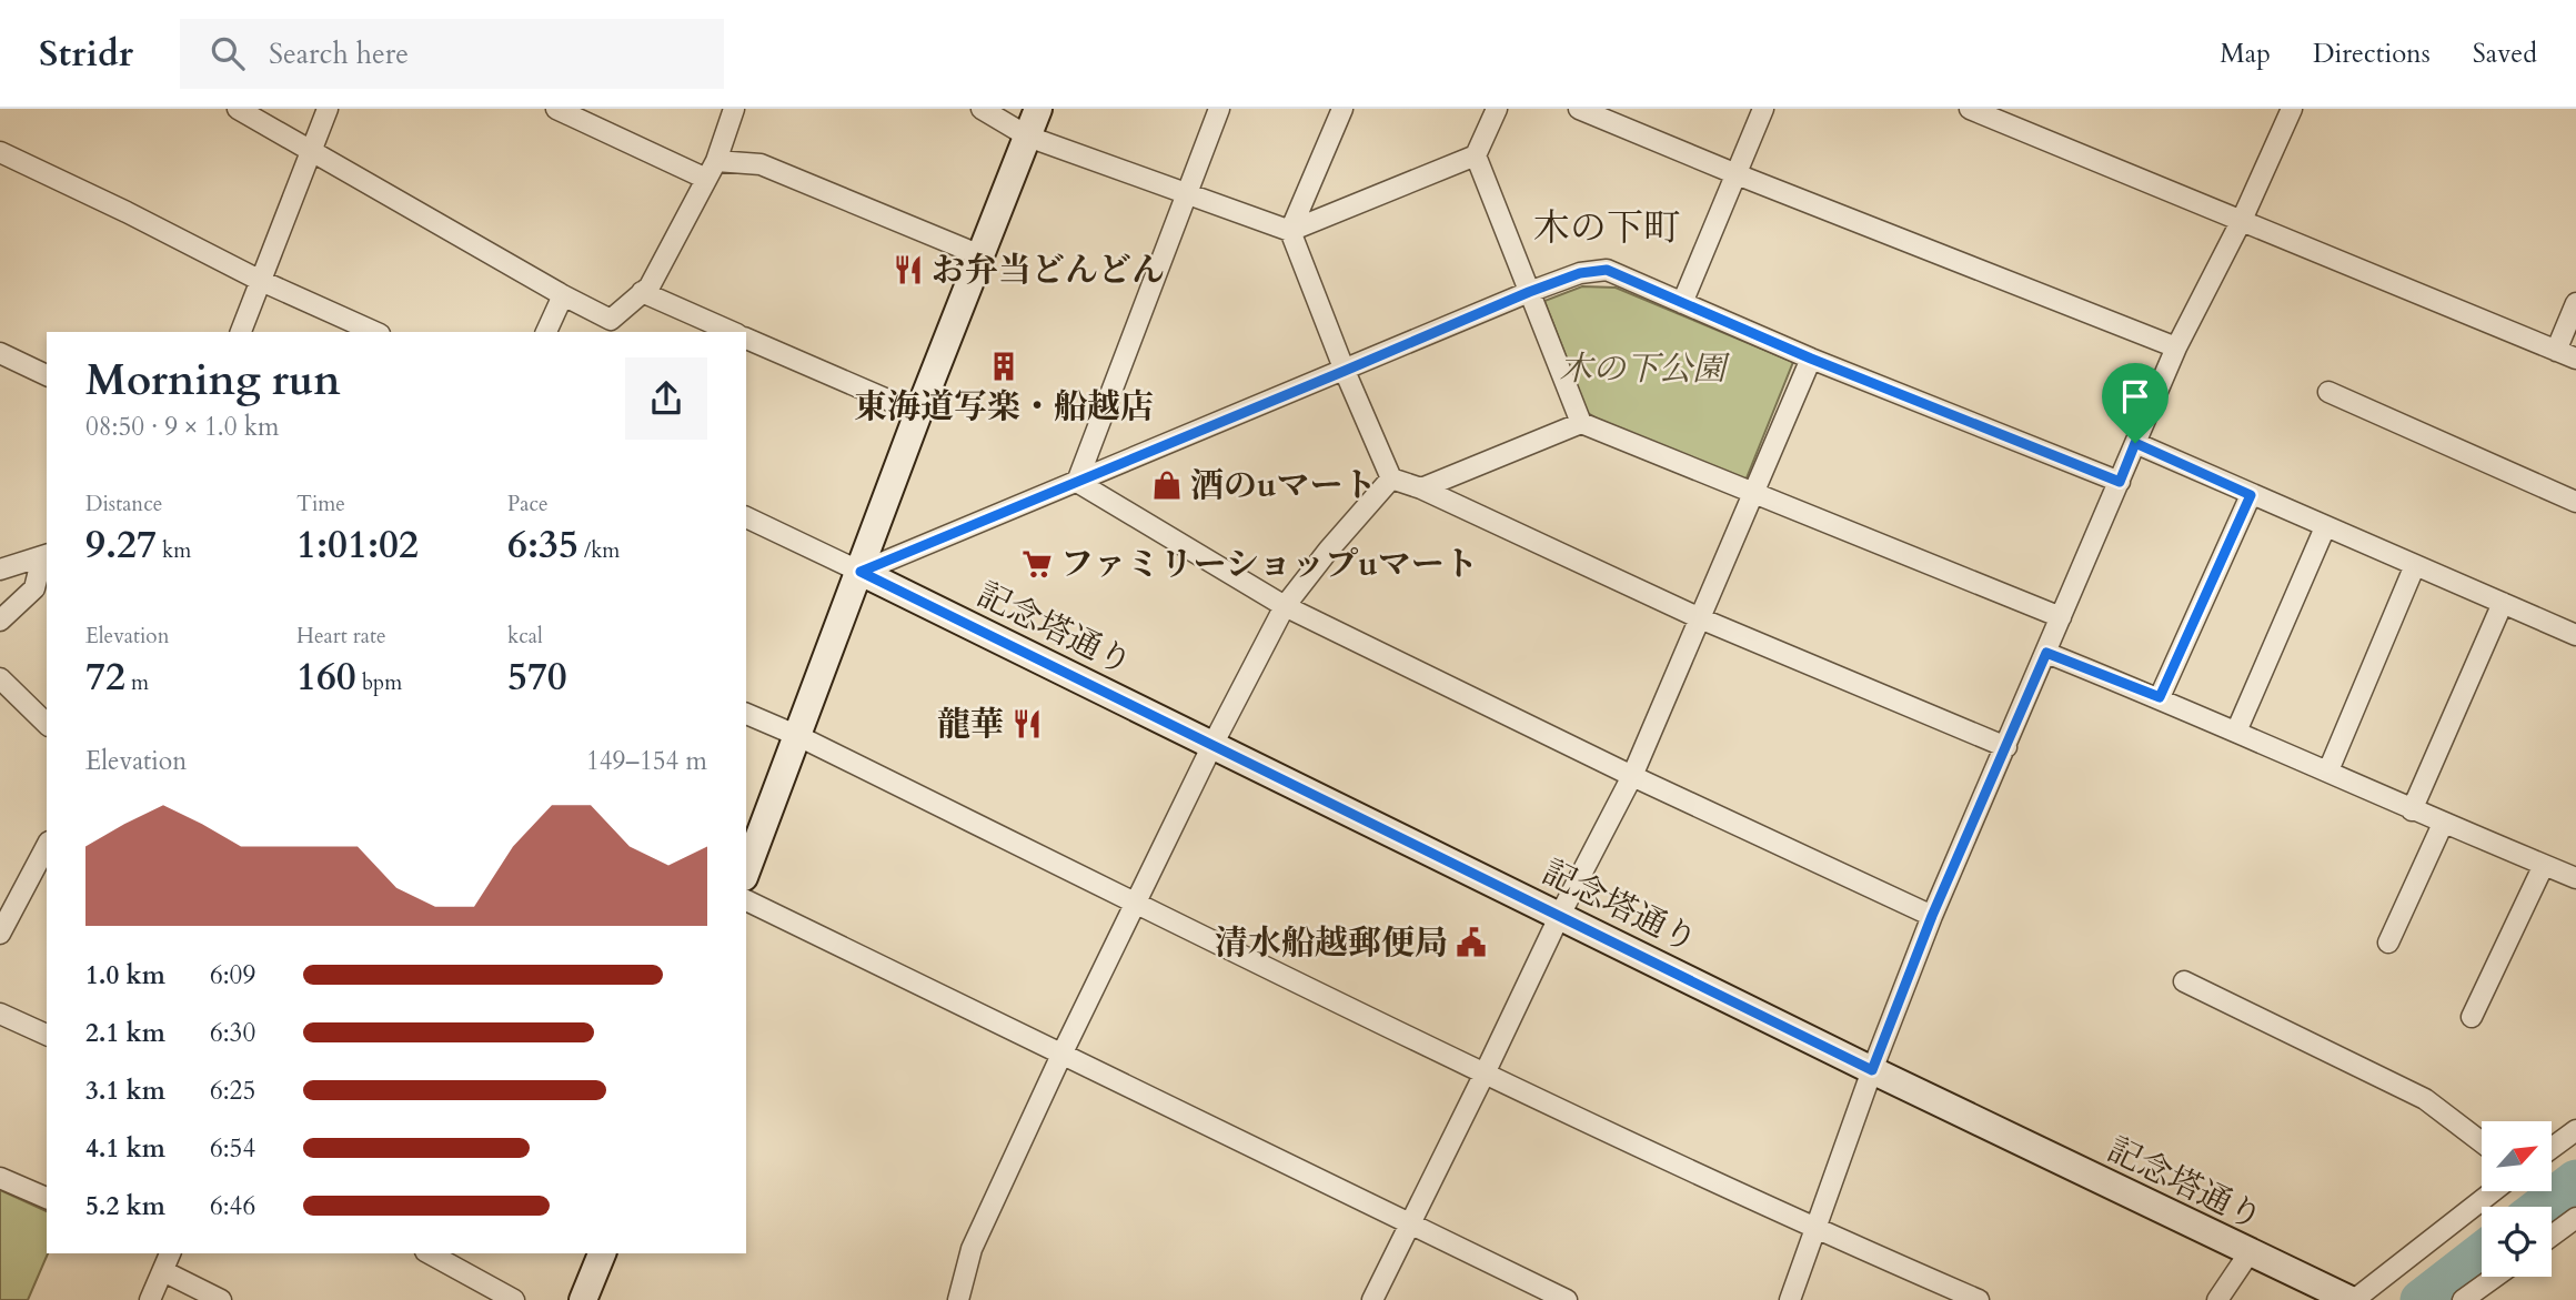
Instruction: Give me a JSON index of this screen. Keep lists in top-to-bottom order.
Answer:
{
  "streets": {
    "street": ["記念塔通り"]
  },
  "districts": ["木の下町"],
  "parks": ["木の下公園"],
  "places": {
    "restaurant": ["お弁当どんどん", "龍華"],
    "building": ["東海道写楽・船越店"],
    "shop": ["酒のuマート"],
    "supermarket": ["ファミリーショップuマート"],
    "public building": ["清水船越郵便局"]
  },
  "north": "top right",
  "page": {
    "header": "Stridr",
    "search": "Search here",
    "nav": ["Map", "Directions", "Saved"],
    "heading": ["Morning run", "08:50 · 9 × 1.0 km"],
    "stats": [
      ["Distance", "9.27 km"],
      ["Time", "1:01:02"],
      ["Pace", "6:35 /km"],
      ["Elevation", "72 m"],
      ["Heart rate", "160 bpm"],
      ["kcal", "570"]
    ],
    "chart": ["Elevation", "149–154 m"],
    "list": [
      {
        "name": "1.0 km",
        "note": "6:09"
      },
      {
        "name": "2.1 km",
        "note": "6:30"
      },
      {
        "name": "3.1 km",
        "note": "6:25"
      },
      {
        "name": "4.1 km",
        "note": "6:54"
      },
      {
        "name": "5.2 km",
        "note": "6:46"
      }
    ]
  }
}
